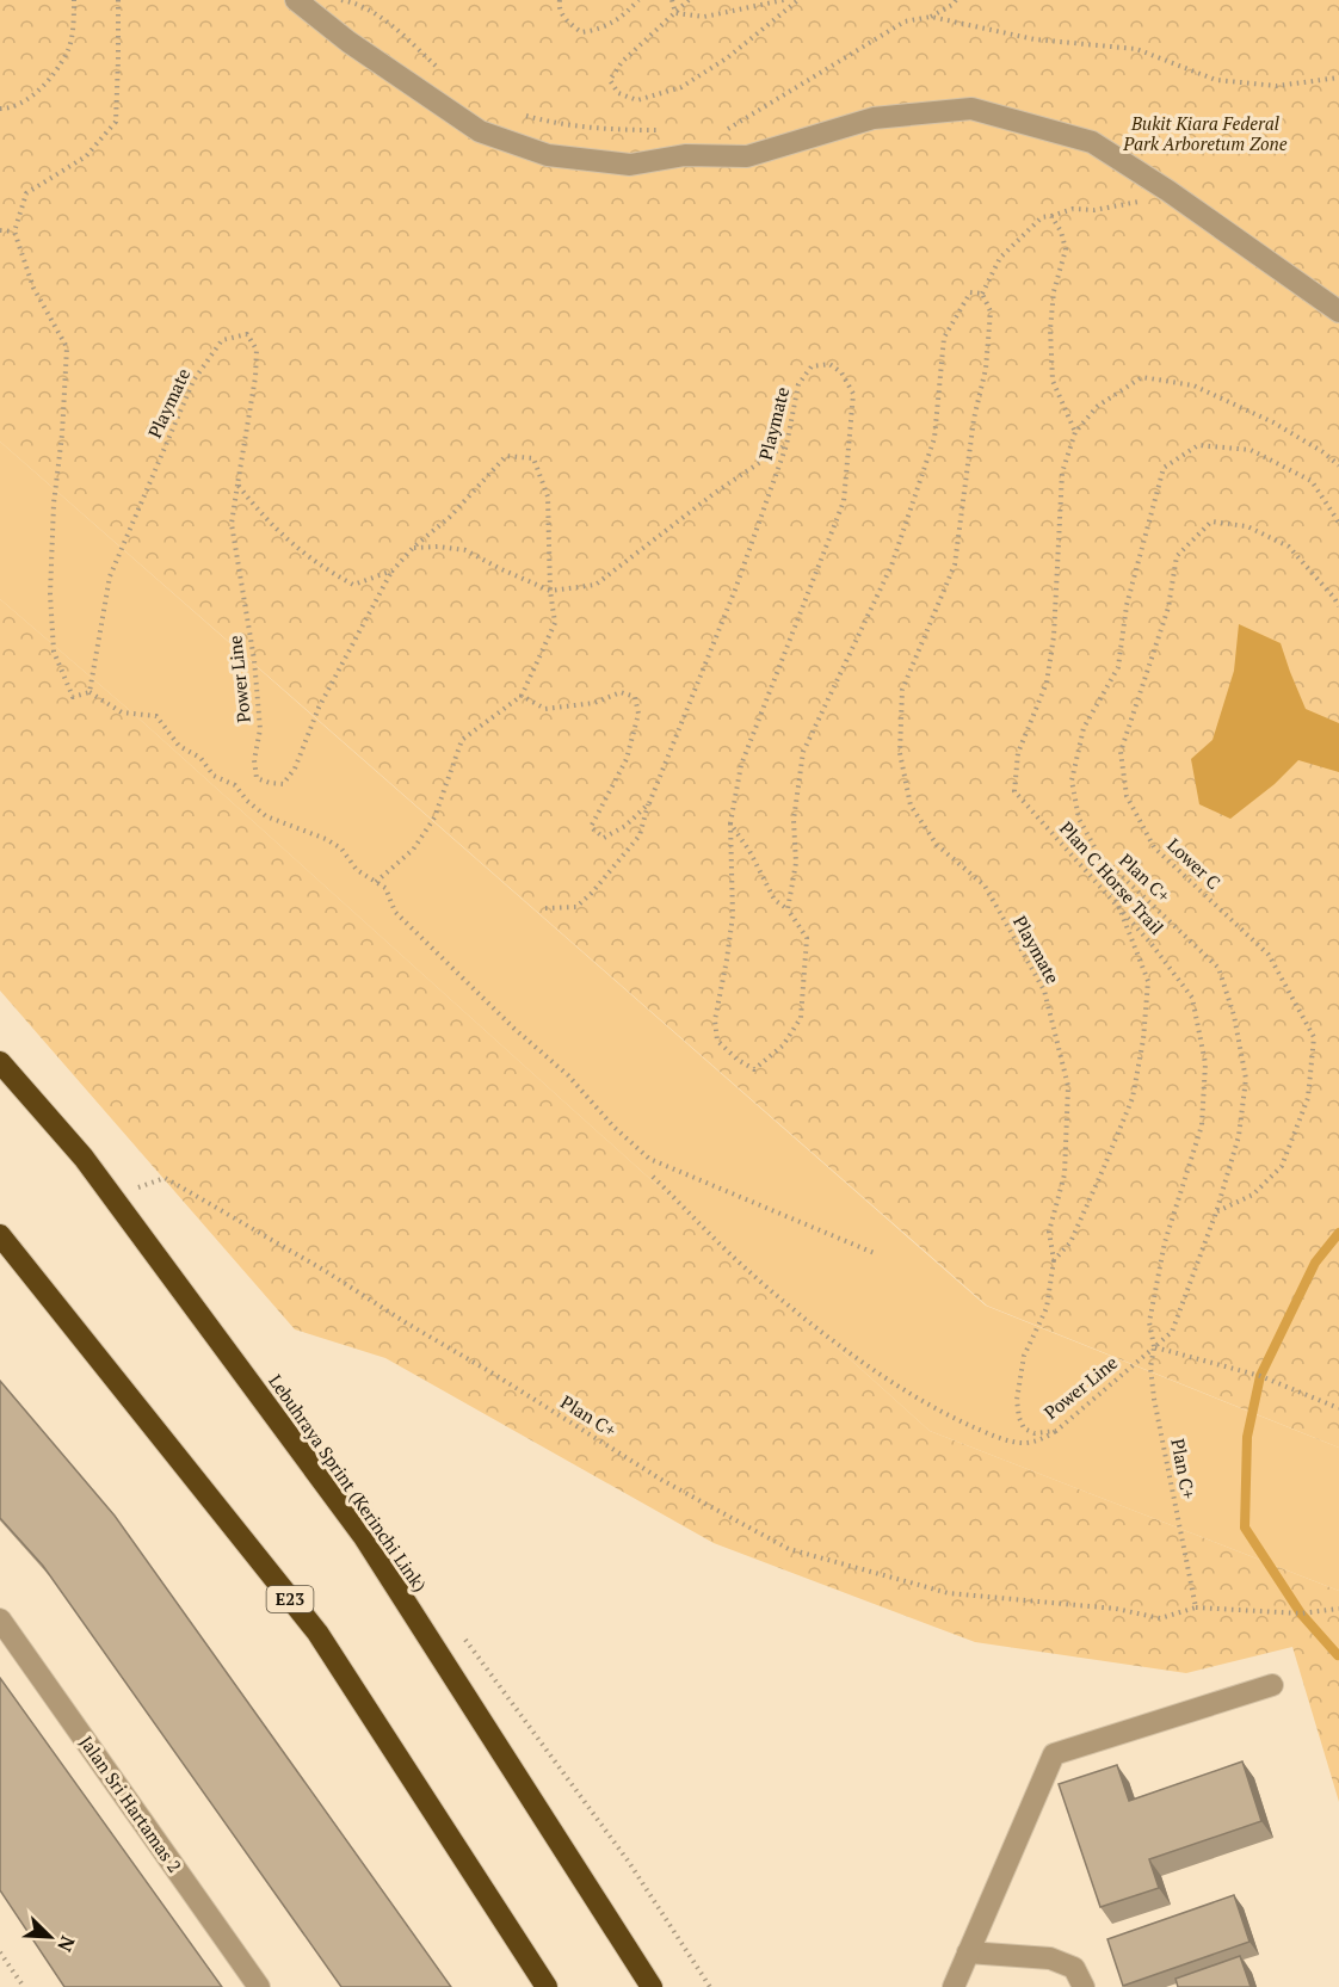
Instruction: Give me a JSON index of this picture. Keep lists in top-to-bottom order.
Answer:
{
  "streets": {
    "highway": ["Lebuhraya Sprint (Kerinchi Link)", "E23"],
    "street": ["Jalan Sri Hartamas 2"],
    "path": [
      "Playmate",
      "Power Line",
      "Lower C",
      "Plan C Horse Trail",
      "Plan C+"
    ]
  },
  "crossings": [
    ["Playmate", "Power Line"],
    ["Power Line", "Plan C Horse Trail"],
    ["Power Line", "Plan C+"],
    ["Lower C", "Plan C+"],
    ["Plan C Horse Trail", "Plan C+"]
  ],
  "parks": ["Bukit Kiara Federal Park Arboretum Zone"],
  "north": "bottom right"
}
